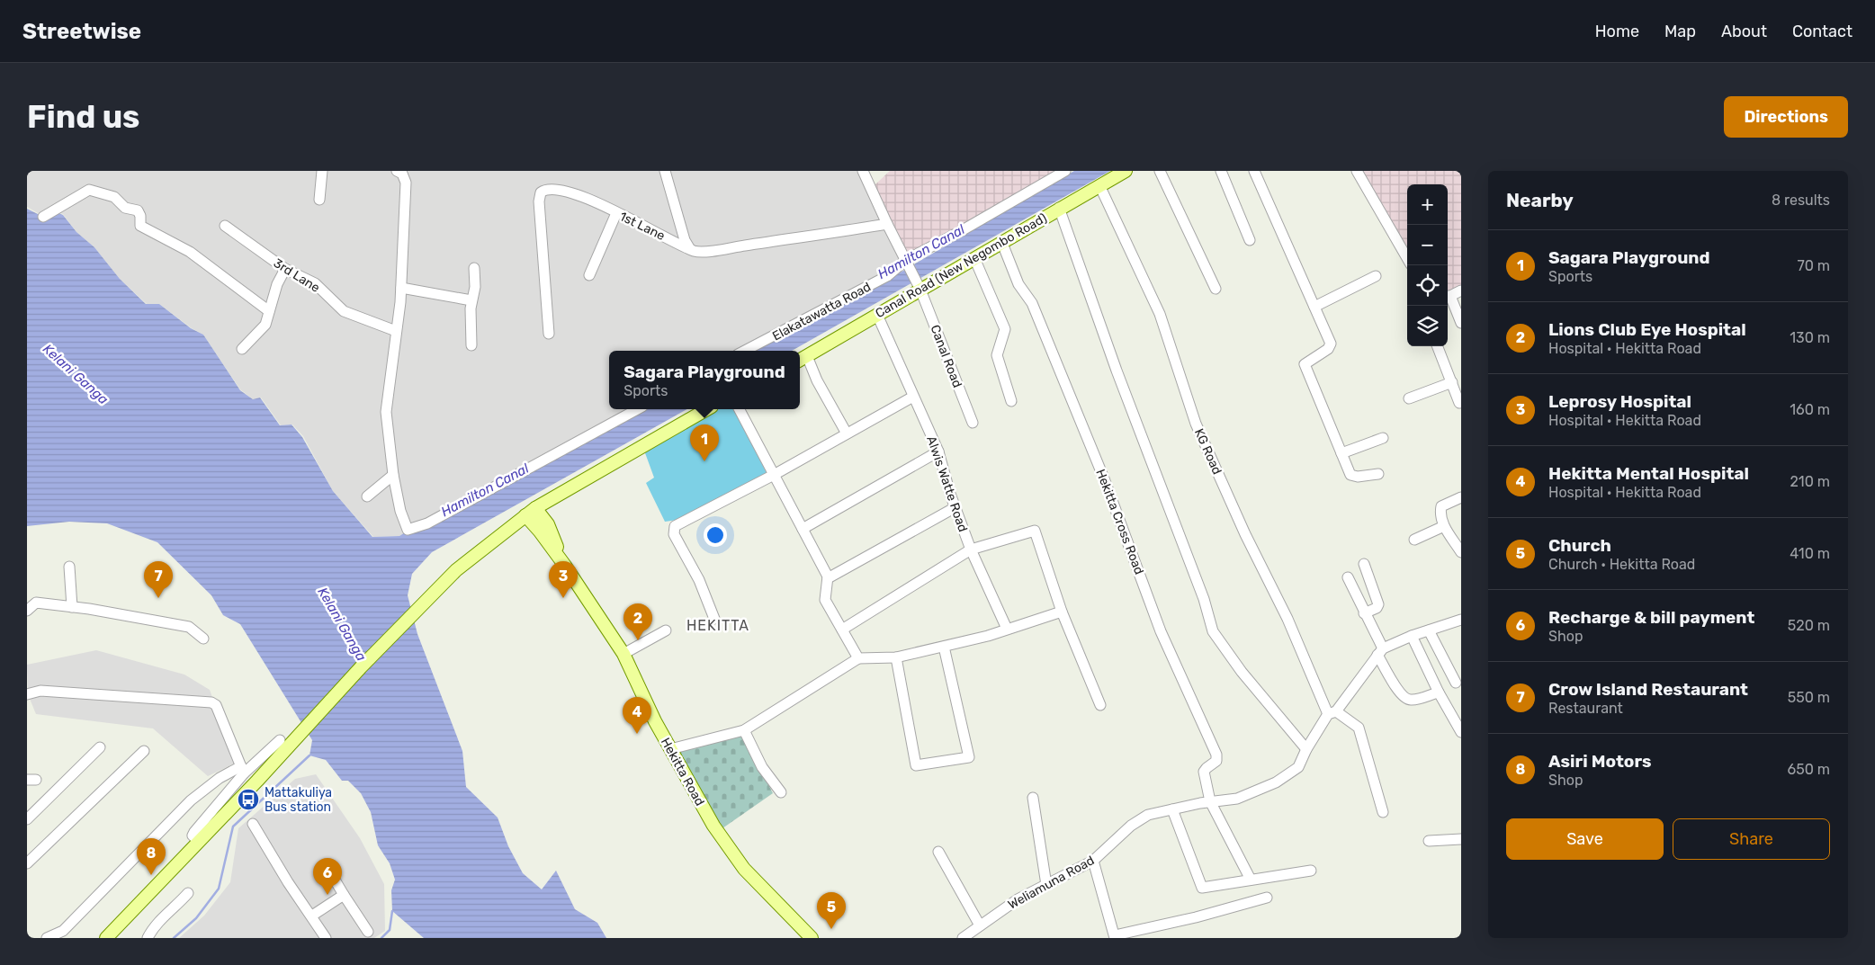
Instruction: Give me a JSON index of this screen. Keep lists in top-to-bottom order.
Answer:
{
  "streets": {
    "main road": ["Canal Road (New Negombo Road)", "Hekitta Road"],
    "street": [
      "1st Lane",
      "3rd Lane",
      "Elakatawatta Road",
      "Canal Road",
      "KG Road",
      "Alwis Watte Road",
      "Hekitta Cross Road",
      "Weliamuna Road"
    ]
  },
  "crossings": [
    ["1st Lane", "Canal Road"],
    ["Canal Road (New Negombo Road)", "Canal Road"],
    ["Canal Road (New Negombo Road)", "KG Road"],
    ["Canal Road (New Negombo Road)", "Alwis Watte Road"],
    ["Canal Road (New Negombo Road)", "Hekitta Cross Road"],
    ["Elakatawatta Road", "Canal Road"],
    ["KG Road", "Weliamuna Road"],
    ["Hekitta Cross Road", "Weliamuna Road"]
  ],
  "districts": ["HEKITTA"],
  "water": ["Hamilton Canal", "Kelani Ganga"],
  "places": {
    "bus stop": ["Mattakuliya Bus station"]
  },
  "page": {
    "header": "Streetwise",
    "nav": [
      "Home",
      "Map",
      "About",
      "Contact"
    ],
    "buttons": [
      "Directions",
      ["Save", "Share"]
    ],
    "title": "Find us",
    "heading": ["Nearby", "8 results"],
    "map_buttons": ["+", "−"],
    "list": [
      {
        "mark": "1",
        "name": "Sagara Playground",
        "note": "Sports",
        "value": "70 m"
      },
      {
        "mark": "2",
        "name": "Lions Club Eye Hospital",
        "note": "Hospital · Hekitta Road",
        "value": "130 m"
      },
      {
        "mark": "3",
        "name": "Leprosy Hospital",
        "note": "Hospital · Hekitta Road",
        "value": "160 m"
      },
      {
        "mark": "4",
        "name": "Hekitta Mental Hospital",
        "note": "Hospital · Hekitta Road",
        "value": "210 m"
      },
      {
        "mark": "5",
        "name": "Church",
        "note": "Church · Hekitta Road",
        "value": "410 m"
      },
      {
        "mark": "6",
        "name": "Recharge & bill payment",
        "note": "Shop",
        "value": "520 m"
      },
      {
        "mark": "7",
        "name": "Crow Island Restaurant",
        "note": "Restaurant",
        "value": "550 m"
      },
      {
        "mark": "8",
        "name": "Asiri Motors",
        "note": "Shop",
        "value": "650 m"
      }
    ],
    "popup": ["Sagara Playground", "Sports"],
    "pins": [
      "1",
      "3",
      "7",
      "2",
      "4",
      "8",
      "6",
      "5"
    ]
  }
}
